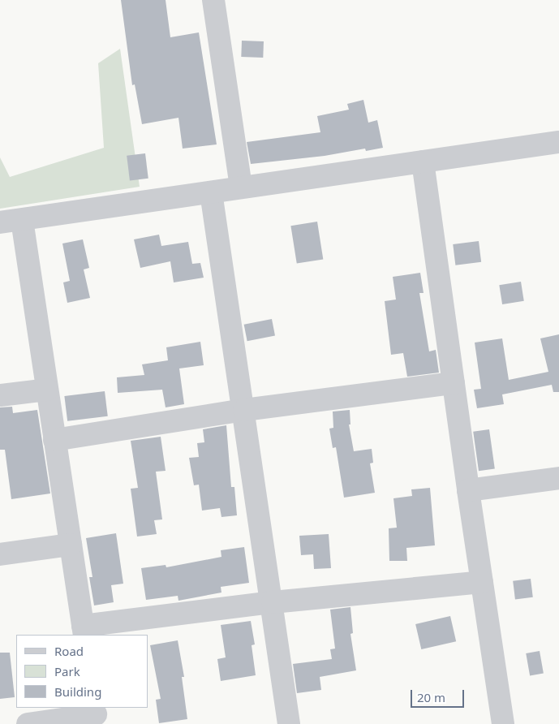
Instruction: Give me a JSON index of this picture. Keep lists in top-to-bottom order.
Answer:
{
  "legend": ["Road", "Park", "Building"],
  "scale_bar": "20 m"
}
